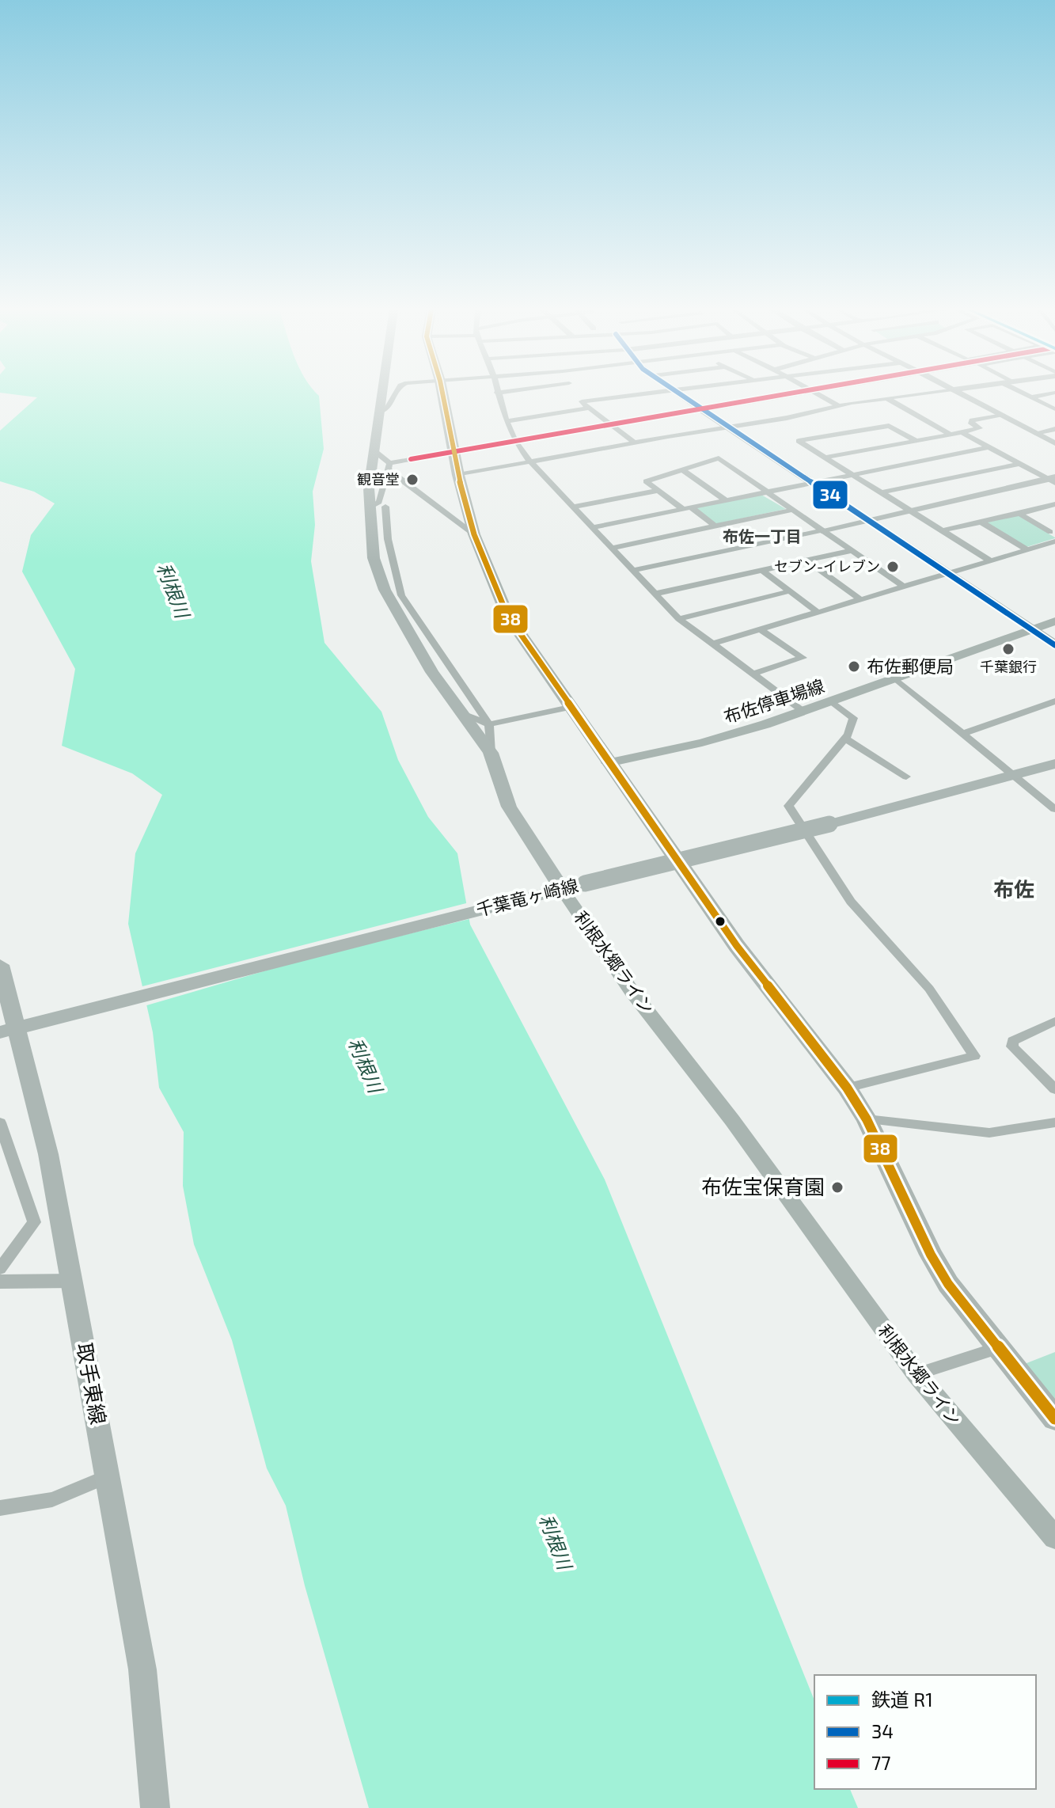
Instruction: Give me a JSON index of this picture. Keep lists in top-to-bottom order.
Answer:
{
  "streets": {
    "main road": [
      "布佐停車場線",
      "千葉竜ヶ崎線",
      "利根水郷ライン",
      "取手東線"
    ]
  },
  "crossings": [
    ["千葉竜ヶ崎線", "利根水郷ライン"],
    ["千葉竜ヶ崎線", "取手東線"]
  ],
  "districts": ["布佐一丁目", "布佐"],
  "water": ["利根川"],
  "places": [
    "観音堂",
    "セブン-イレブン",
    "千葉銀行",
    "布佐郵便局",
    "布佐宝保育園"
  ],
  "lines": ["transit line 34", "transit line 77", "transit line 38"],
  "legend": ["鉄道 R1", "34", "77"]
}
